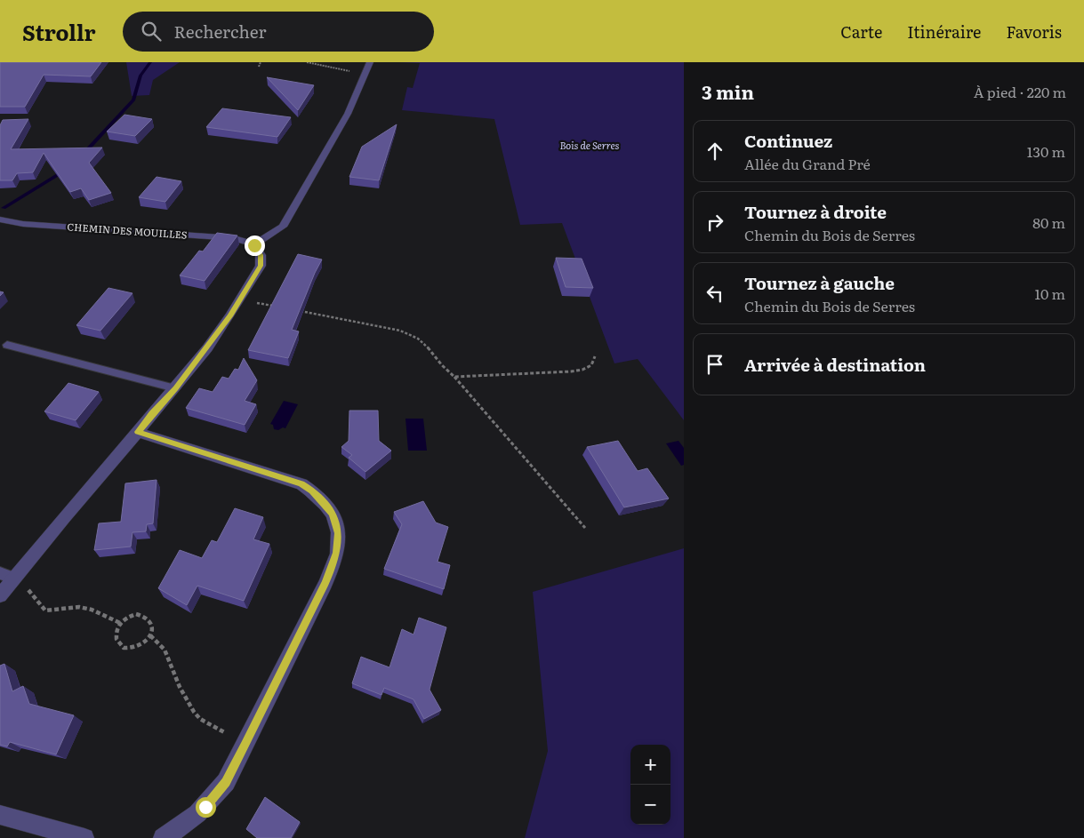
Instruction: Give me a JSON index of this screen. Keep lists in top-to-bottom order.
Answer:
{
  "streets": {
    "street": ["CHEMIN DES MOUILLES"]
  },
  "parks": ["Bois de Serres"],
  "page": {
    "header": "Strollr",
    "search": "Rechercher",
    "nav": ["Carte", "Itinéraire", "Favoris"],
    "heading": ["3 min", "À pied · 220 m"],
    "list": [
      ["Continuez", "Allée du Grand Pré", "130 m"],
      ["Tournez à droite", "Chemin du Bois de Serres", "80 m"],
      ["Tournez à gauche", "Chemin du Bois de Serres", "10 m"],
      "Arrivée à destination"
    ],
    "map_buttons": ["+", "−"]
  }
}
